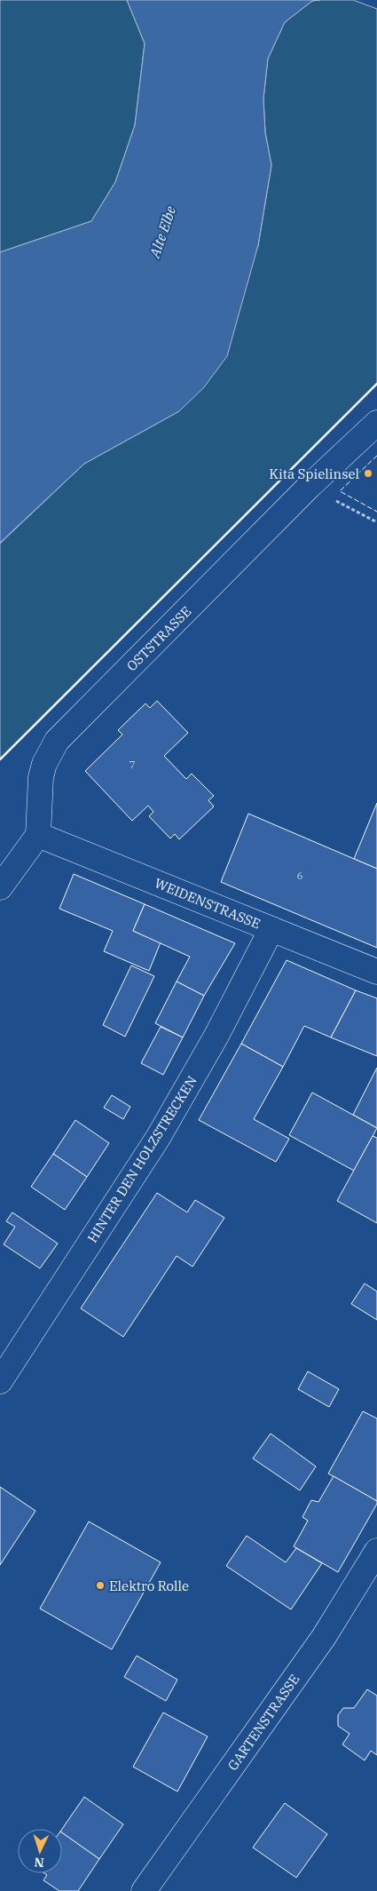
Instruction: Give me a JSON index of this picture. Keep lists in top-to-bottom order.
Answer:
{
  "streets": {
    "street": [
      "OSTSTRASSE",
      "WEIDENSTRASSE",
      "HINTER DEN HOLZSTRECKEN",
      "GARTENSTRASSE"
    ]
  },
  "crossings": [
    ["OSTSTRASSE", "WEIDENSTRASSE"],
    ["WEIDENSTRASSE", "HINTER DEN HOLZSTRECKEN"]
  ],
  "water": ["Alte Elbe"],
  "places": ["Kita Spielinsel", "Elektro Rolle"],
  "house_numbers": ["7", "6"],
  "north": "bottom"
}
